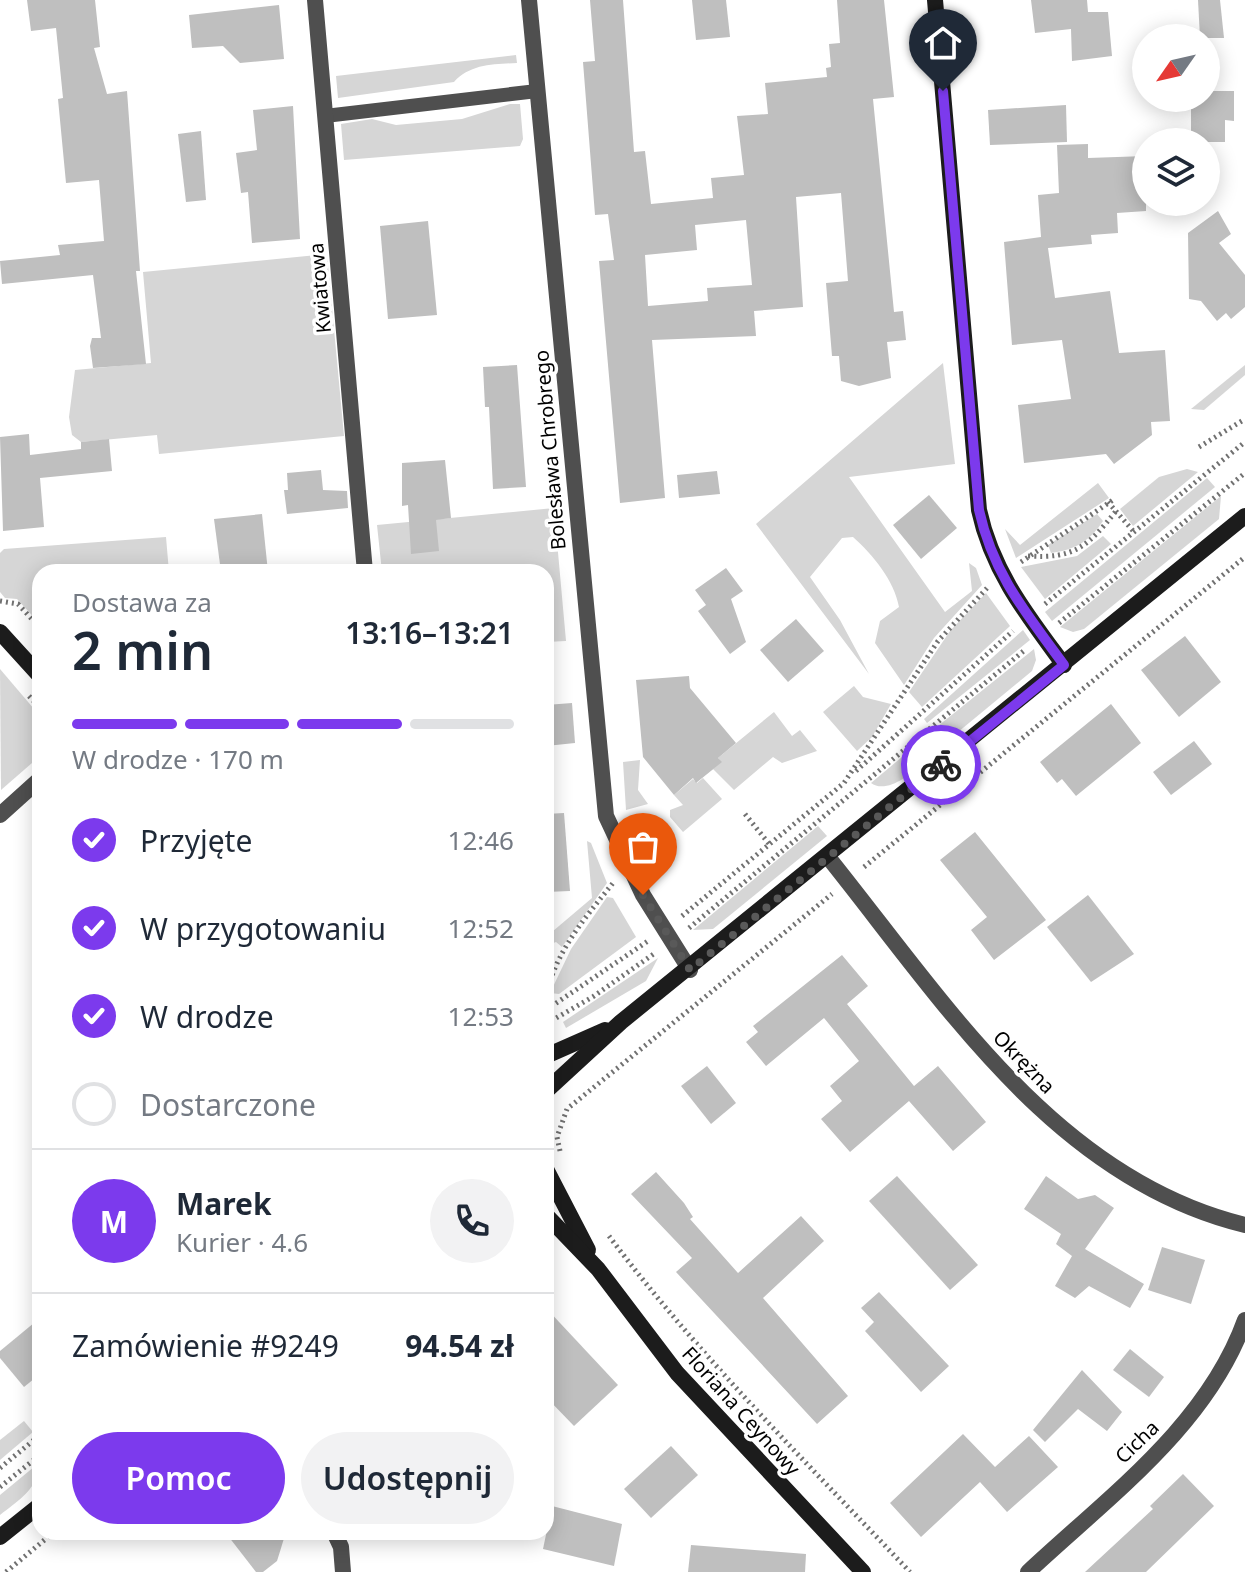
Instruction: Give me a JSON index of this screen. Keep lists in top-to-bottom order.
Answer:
{
  "streets": {
    "street": [
      "Kwiatowa",
      "Bolesława Chrobrego",
      "Okrężna",
      "Floriana Ceynowy",
      "Cicha"
    ]
  },
  "north": "bottom left",
  "page": {
    "heading": ["2 min", "Dostawa za", "13:16–13:21"],
    "panel": [
      "Marek",
      "Kurier · 4.6",
      "Zamówienie #9249",
      "94.54 zł"
    ],
    "bar": "W drodze · 170 m",
    "list": [
      ["Przyjęte", "12:46"],
      ["W przygotowaniu", "12:52"],
      ["W drodze", "12:53"],
      "Dostarczone"
    ],
    "round": "M",
    "buttons": ["Pomoc", "Udostępnij"]
  }
}
